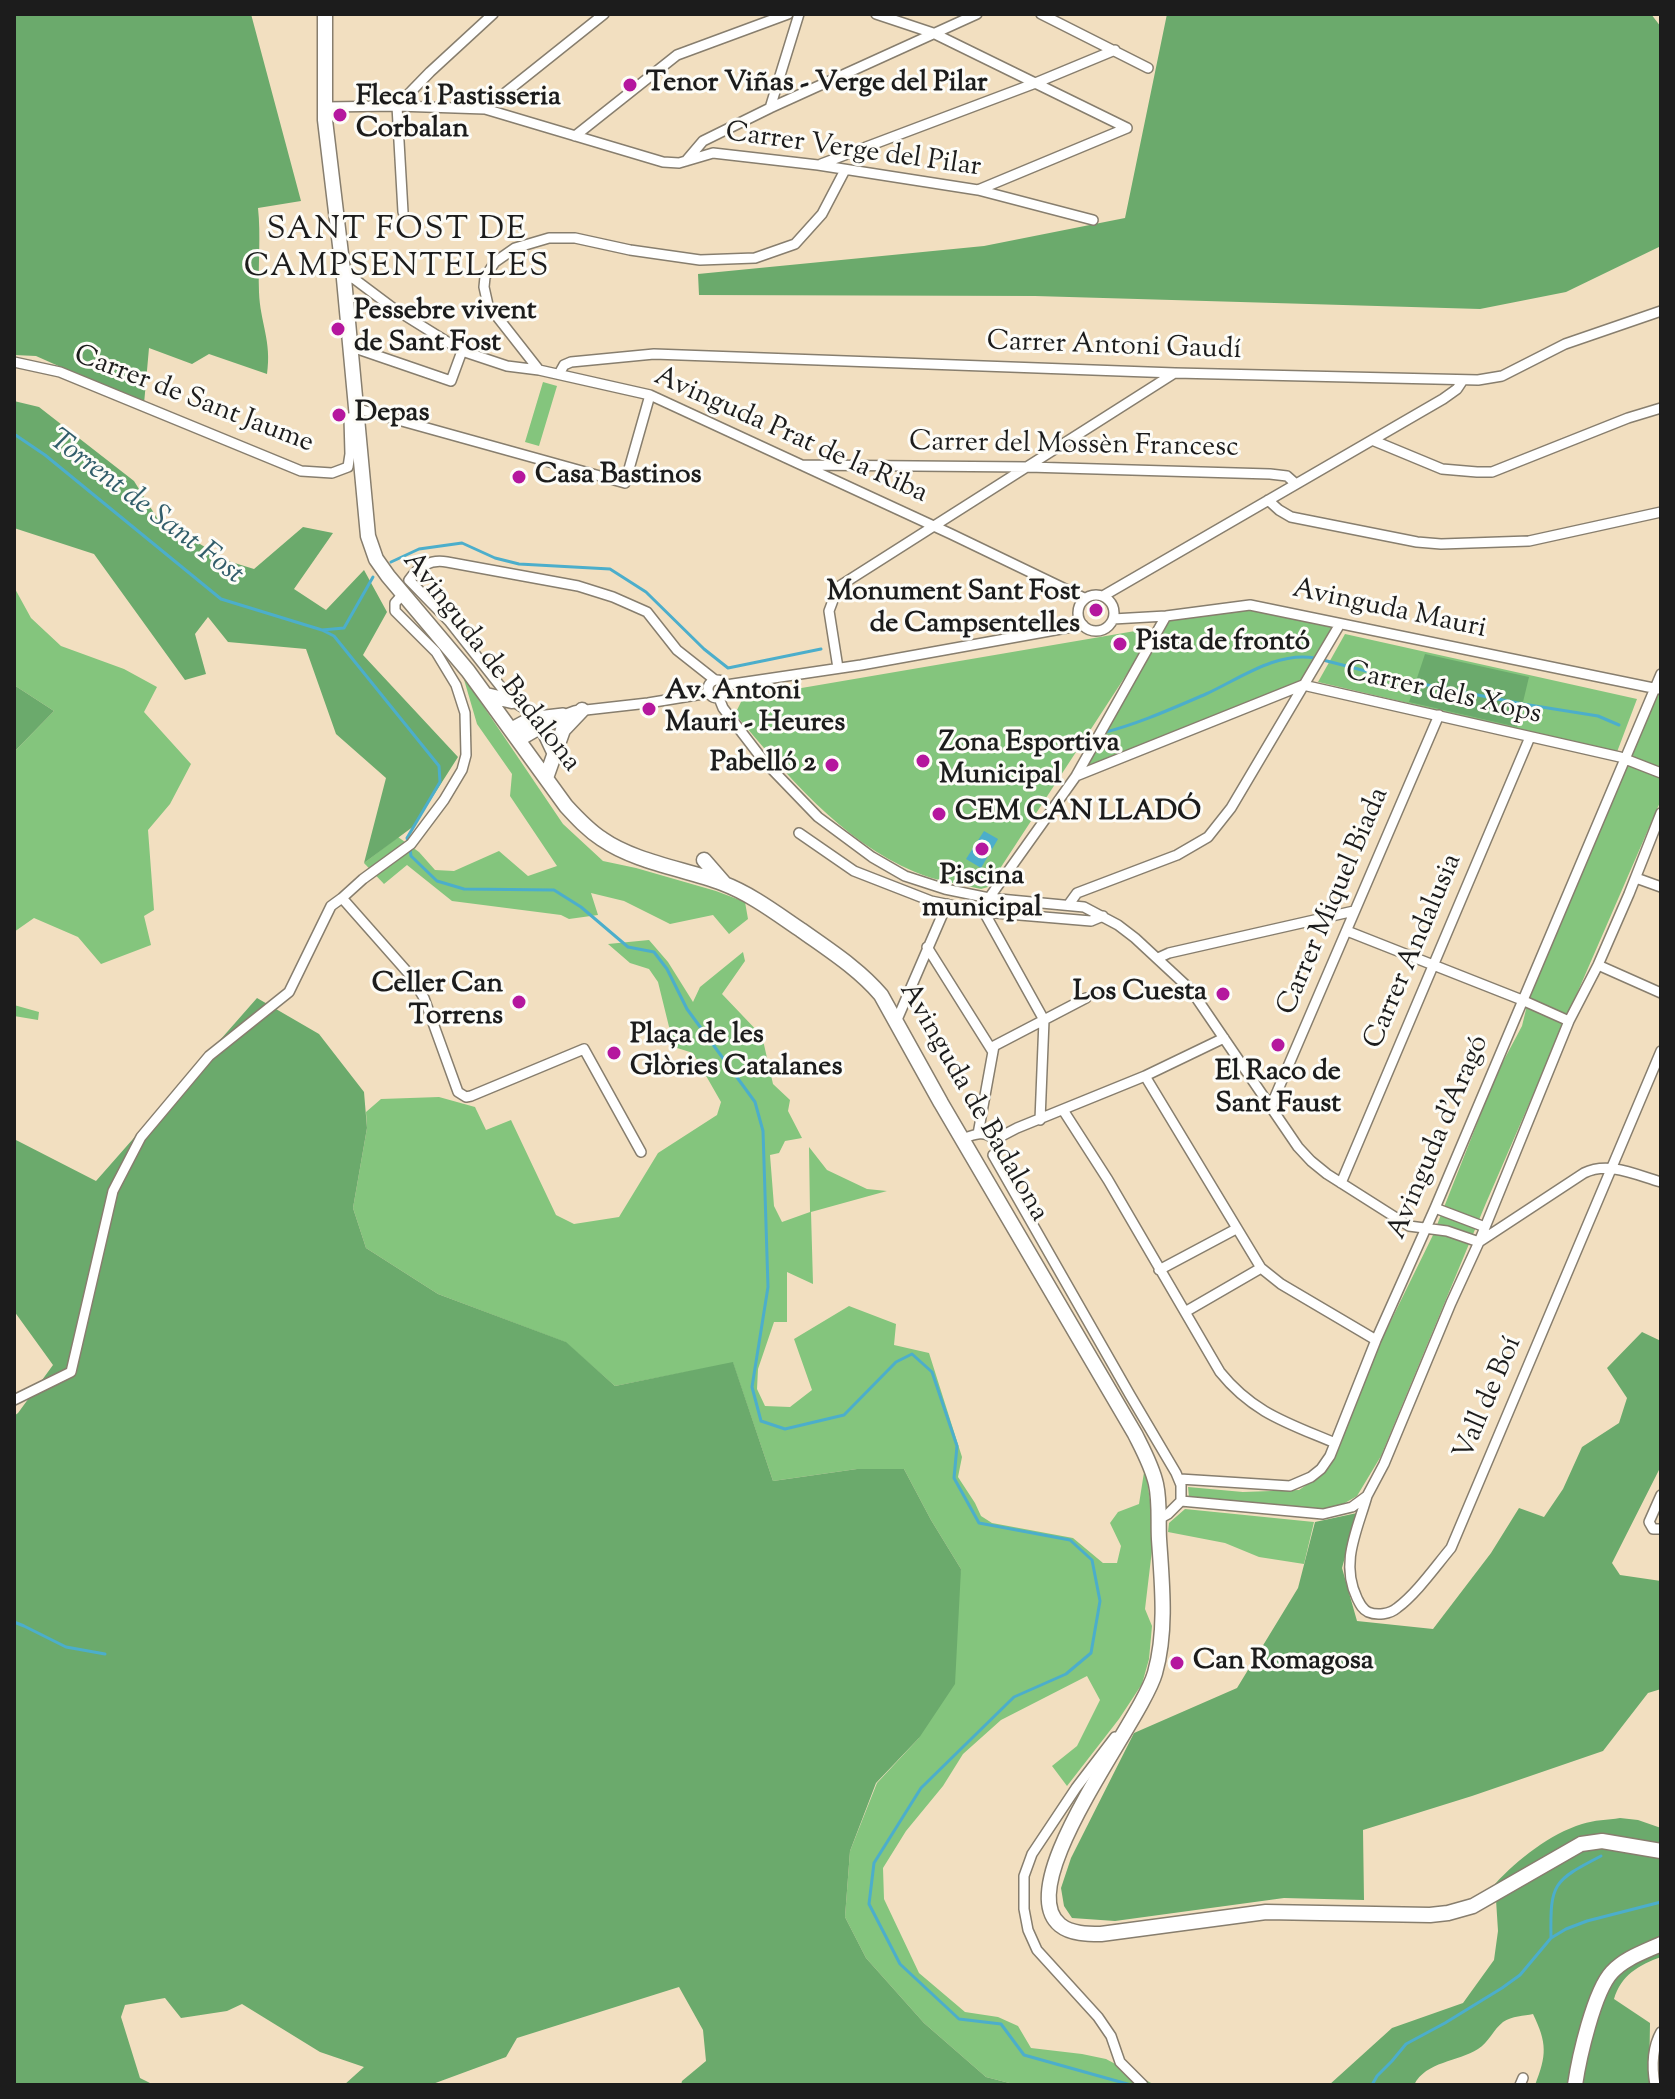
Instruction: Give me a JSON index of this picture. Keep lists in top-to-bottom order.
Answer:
{
  "streets": {
    "street": [
      "Carrer Verge del Pilar",
      "Carrer Antoni Gaudí",
      "Carrer de Sant Jaume",
      "Avinguda Prat de la Riba",
      "Carrer del Mossèn Francesc",
      "Avinguda Mauri",
      "Avinguda de Badalona",
      "Carrer dels Xops",
      "Carrer Miquel Biada",
      "Carrer Andalusia",
      "Avinguda d'Aragó",
      "Vall de Boí"
    ]
  },
  "crossings": [
    ["Carrer Verge del Pilar", "Avinguda de Badalona"],
    ["Carrer Antoni Gaudí", "Avinguda Prat de la Riba"],
    ["Carrer de Sant Jaume", "Avinguda de Badalona"],
    ["Avinguda Prat de la Riba", "Carrer del Mossèn Francesc"],
    ["Avinguda Prat de la Riba", "Avinguda Mauri"],
    ["Avinguda Prat de la Riba", "Avinguda de Badalona"],
    ["Avinguda Mauri", "Avinguda d'Aragó"],
    ["Carrer dels Xops", "Carrer Miquel Biada"],
    ["Carrer dels Xops", "Carrer Andalusia"],
    ["Carrer dels Xops", "Avinguda d'Aragó"]
  ],
  "districts": ["SANT FOST DE CAMPSENTELLES"],
  "water": ["Torrent de Sant Fost"],
  "places": [
    "Tenor Viñas - Verge del Pilar",
    "Fleca i Pastisseria Corbalan",
    "Pessebre vivent de Sant Fost",
    "Depas",
    "Casa Bastinos",
    "Monument Sant Fost de Campsentelles",
    "Pista de frontó",
    "Av. Antoni Mauri - Heures",
    "Zona Esportiva Municipal",
    "Pabelló 2",
    "CEM CAN LLADÓ",
    "Piscina municipal",
    "Los Cuesta",
    "Celler Can Torrens",
    "El Raco de Sant Faust",
    "Plaça de les Glòries Catalanes",
    "Can Romagosa"
  ]
}
